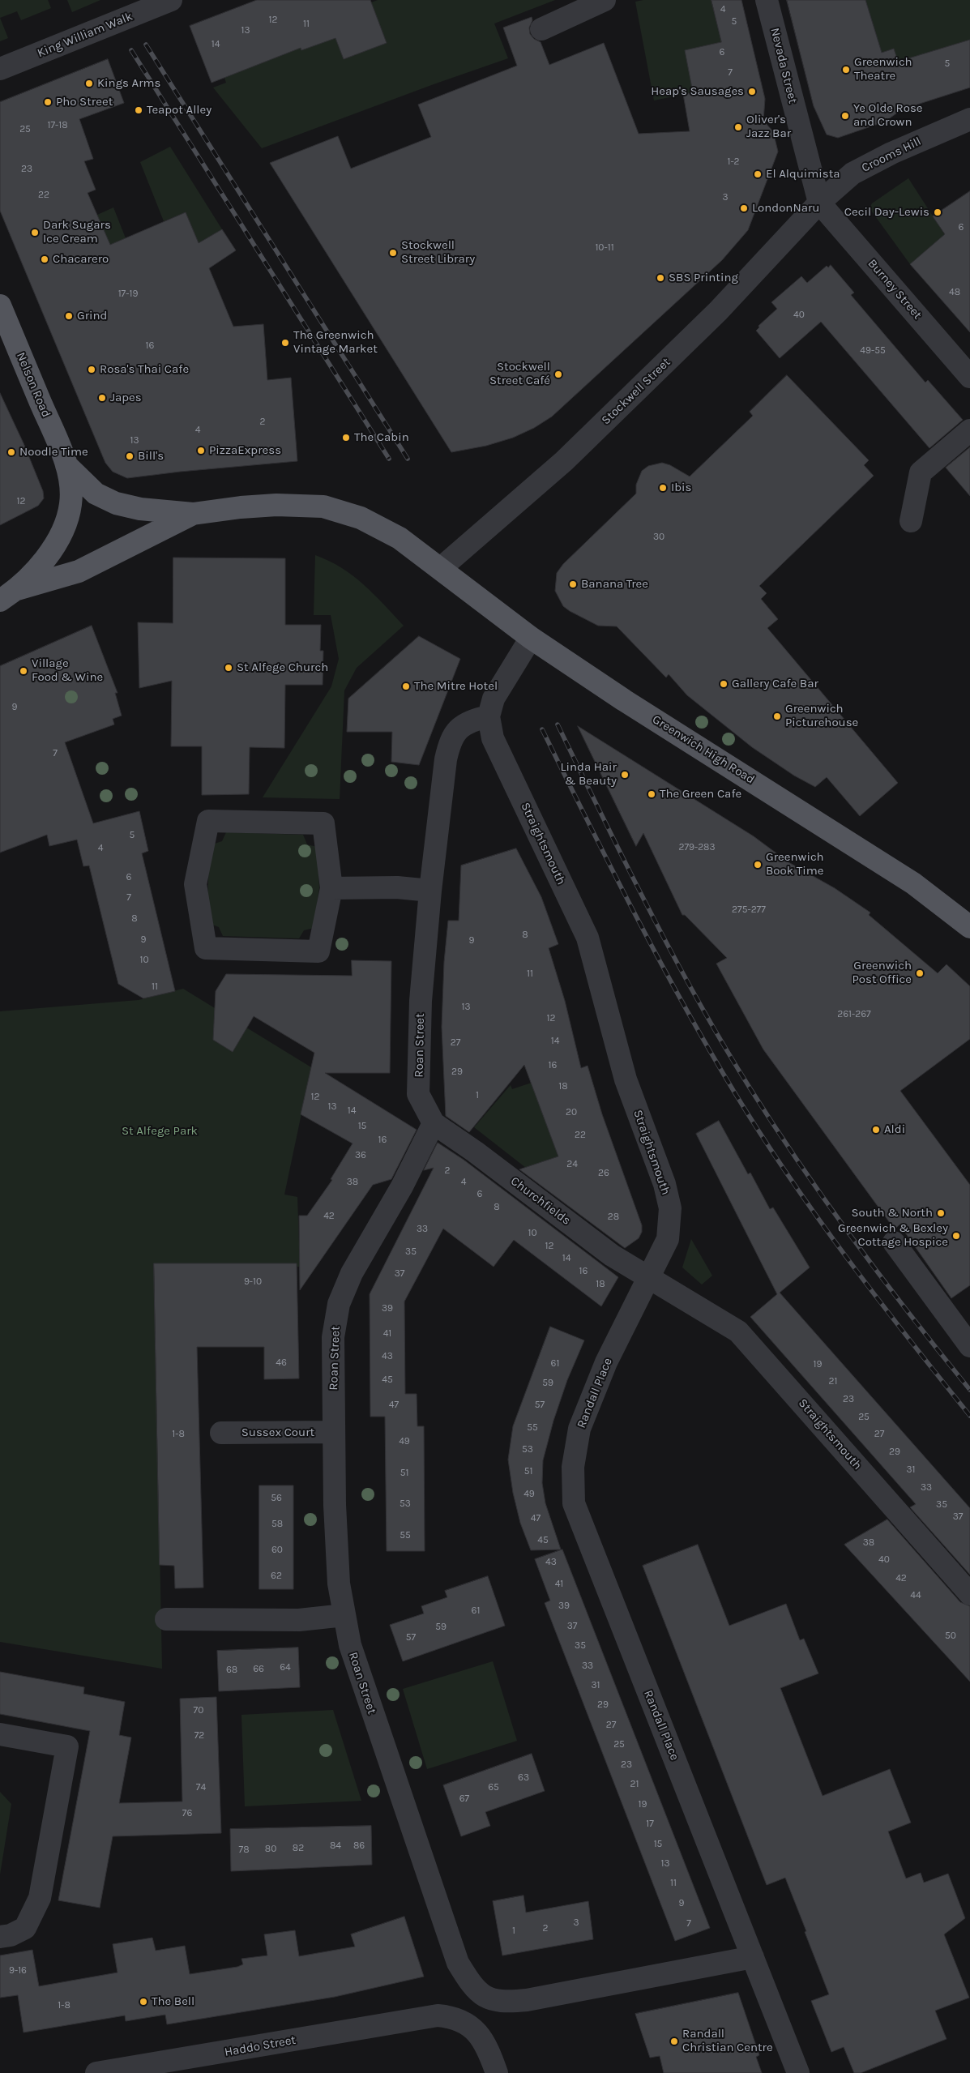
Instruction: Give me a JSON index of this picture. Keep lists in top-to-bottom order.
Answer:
{
  "streets": {
    "main road": ["Nelson Road", "Greenwich High Road"],
    "street": [
      "King William Walk",
      "Nevada Street",
      "Crooms Hill",
      "Burney Street",
      "Stockwell Street",
      "Straightsmouth",
      "Roan Street",
      "Churchfields",
      "Randall Place",
      "Sussex Court",
      "Haddo Street"
    ]
  },
  "crossings": [
    ["Nevada Street", "Crooms Hill"],
    ["Nevada Street", "Burney Street"],
    ["Nevada Street", "Stockwell Street"],
    ["Crooms Hill", "Burney Street"],
    ["Crooms Hill", "Stockwell Street"],
    ["Burney Street", "Stockwell Street"],
    ["Nelson Road", "Greenwich High Road"],
    ["Stockwell Street", "Greenwich High Road"],
    ["Straightsmouth", "Roan Street"],
    ["Straightsmouth", "Churchfields"],
    ["Straightsmouth", "Randall Place"],
    ["Roan Street", "Churchfields"],
    ["Roan Street", "Randall Place"],
    ["Roan Street", "Sussex Court"],
    ["Churchfields", "Randall Place"]
  ],
  "parks": ["St Alfege Park"],
  "places": [
    "Greenwich Theatre",
    "Kings Arms",
    "Heap's Sausages",
    "Pho Street",
    "Teapot Alley",
    "Ye Olde Rose and Crown",
    "Oliver's Jazz Bar",
    "El Alquimista",
    "LondonNaru",
    "Cecil Day-Lewis",
    "Dark Sugars Ice Cream",
    "Stockwell Street Library",
    "Chacarero",
    "SBS Printing",
    "Grind",
    "The Greenwich Vintage Market",
    "Rosa's Thai Cafe",
    "Stockwell Street Café",
    "Japes",
    "The Cabin",
    "PizzaExpress",
    "Noodle Time",
    "Bill's",
    "Ibis",
    "Banana Tree",
    "St Alfege Church",
    "Village Food & Wine",
    "Gallery Cafe Bar",
    "The Mitre Hotel",
    "Greenwich Picturehouse",
    "Linda Hair & Beauty",
    "The Green Cafe",
    "Greenwich Book Time",
    "Greenwich Post Office",
    "Aldi",
    "South & North",
    "Greenwich & Bexley Cottage Hospice",
    "The Bell",
    "Randall Christian Centre"
  ],
  "house_numbers": [
    "4",
    "12",
    "5",
    "11",
    "13",
    "14",
    "6",
    "5",
    "7",
    "17-18",
    "25",
    "1-2",
    "23",
    "22",
    "3",
    "6",
    "10-11",
    "48",
    "17-19",
    "40",
    "16",
    "49-55",
    "2",
    "4",
    "13",
    "12",
    "30",
    "9",
    "7",
    "5",
    "279-283",
    "4",
    "6",
    "7",
    "275-277",
    "8",
    "8",
    "9",
    "9",
    "10",
    "11",
    "11",
    "13",
    "261-267",
    "12",
    "14",
    "27",
    "16",
    "29",
    "18",
    "1",
    "12",
    "13",
    "14",
    "20",
    "15",
    "22",
    "16",
    "36",
    "24",
    "2",
    "26",
    "38",
    "4",
    "6",
    "8",
    "42",
    "28",
    "33",
    "10",
    "12",
    "35",
    "14",
    "16",
    "37",
    "9-10",
    "18",
    "39",
    "41",
    "43",
    "46",
    "61",
    "19",
    "45",
    "21",
    "59",
    "23",
    "47",
    "57",
    "25",
    "55",
    "1-8",
    "27",
    "49",
    "53",
    "29",
    "31",
    "51",
    "51",
    "33",
    "49",
    "56",
    "53",
    "35",
    "37",
    "47",
    "58",
    "55",
    "45",
    "38",
    "60",
    "40",
    "43",
    "62",
    "42",
    "41",
    "44",
    "39",
    "61",
    "37",
    "59",
    "50",
    "57",
    "35",
    "33",
    "64",
    "66",
    "68",
    "31",
    "29",
    "70",
    "27",
    "72",
    "25",
    "23",
    "63",
    "21",
    "74",
    "65",
    "67",
    "19",
    "76",
    "17",
    "15",
    "84",
    "86",
    "82",
    "80",
    "78",
    "13",
    "11",
    "9",
    "3",
    "7",
    "2",
    "1",
    "9-16",
    "1-8"
  ]
}
